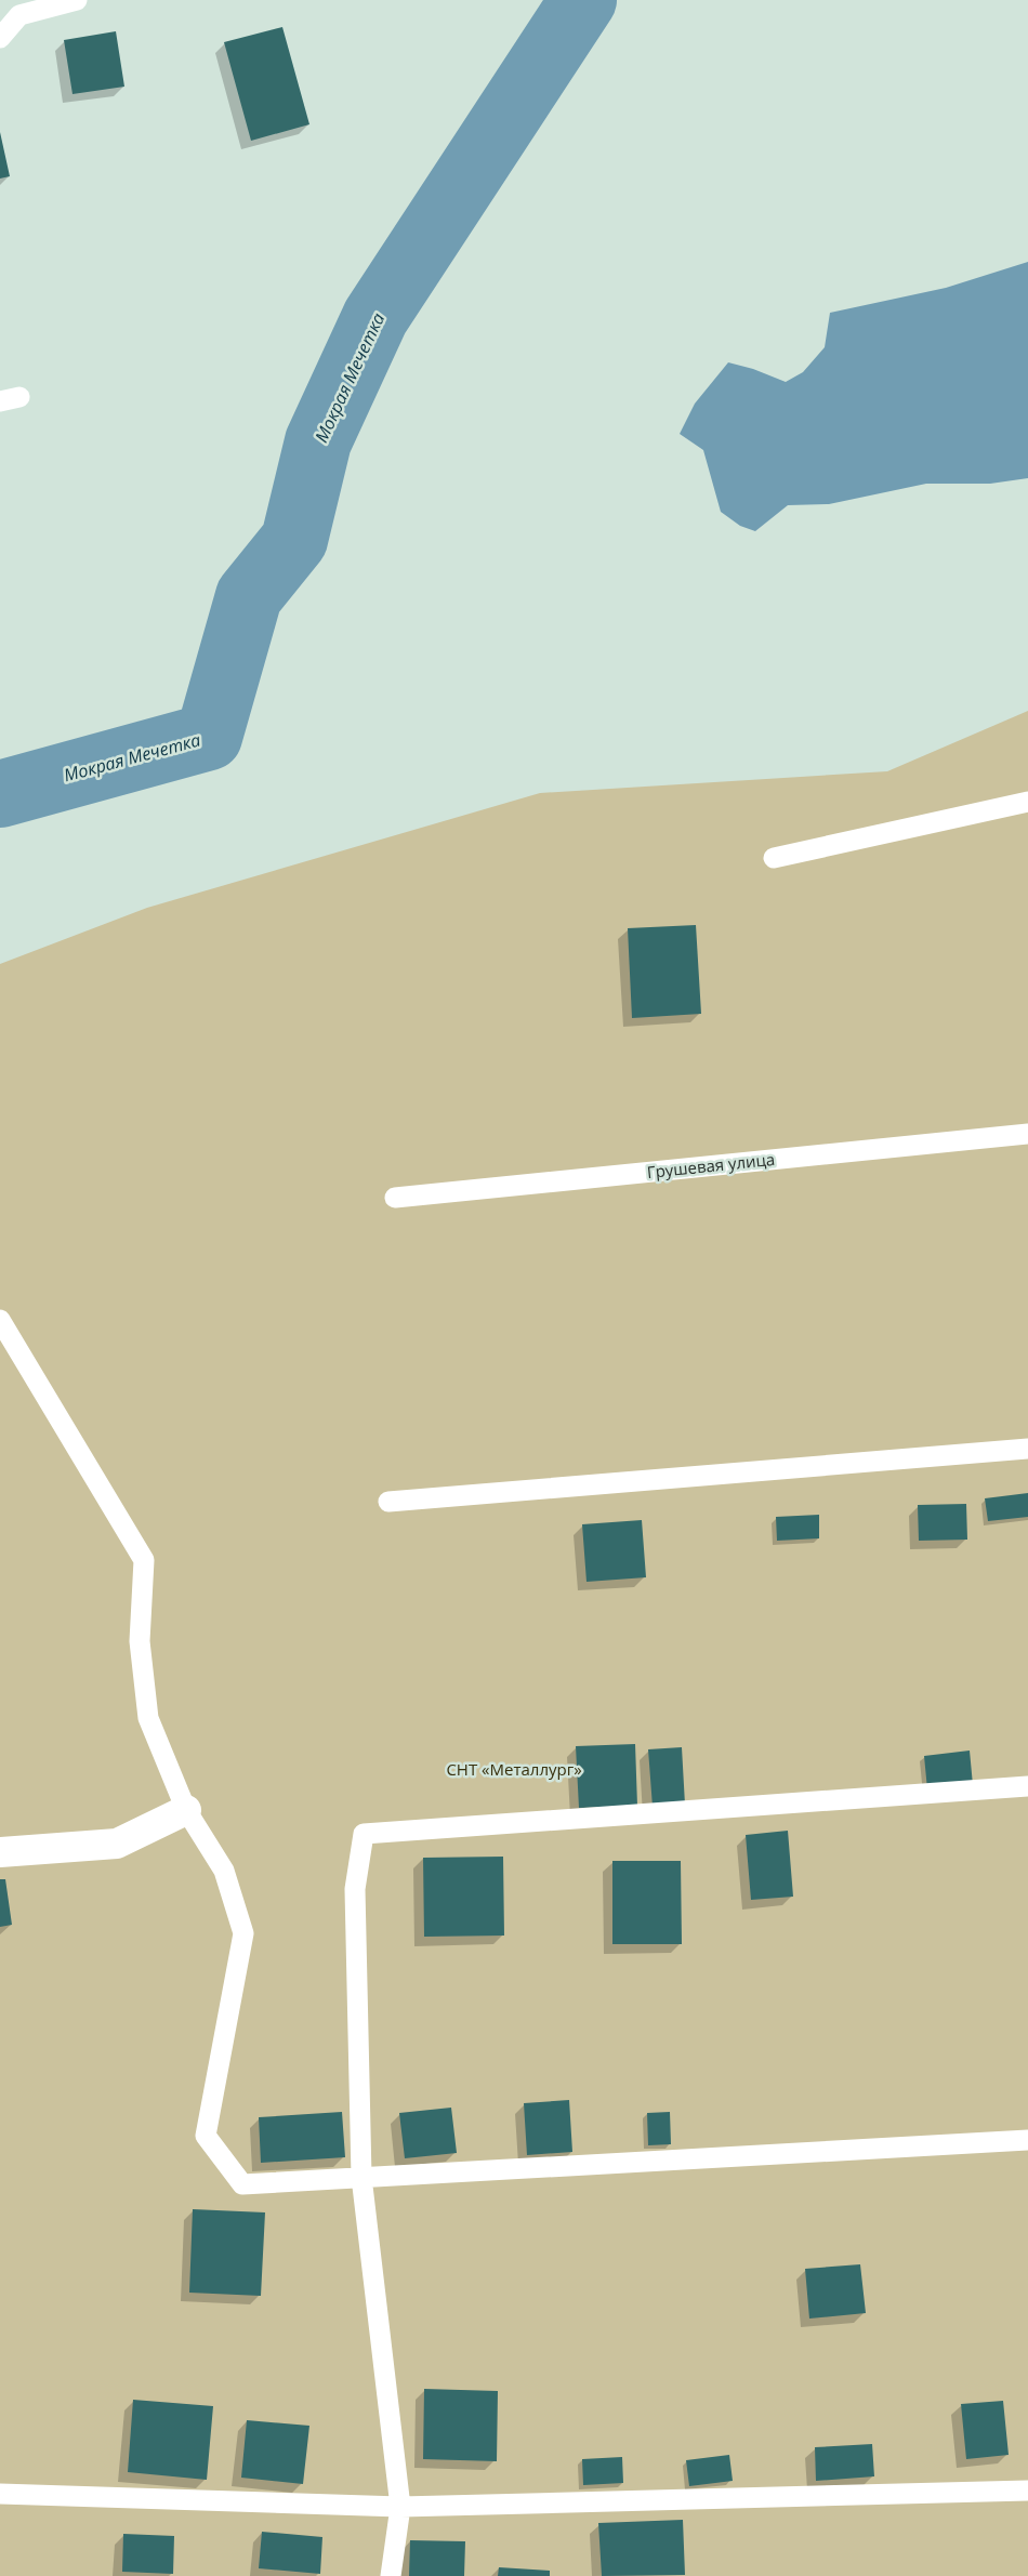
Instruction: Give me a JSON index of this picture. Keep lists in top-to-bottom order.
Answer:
{
  "streets": {
    "lane": ["Грушевая улица"]
  },
  "water": ["Мокрая Мечетка"],
  "parks": ["СНТ «Металлург»"]
}
